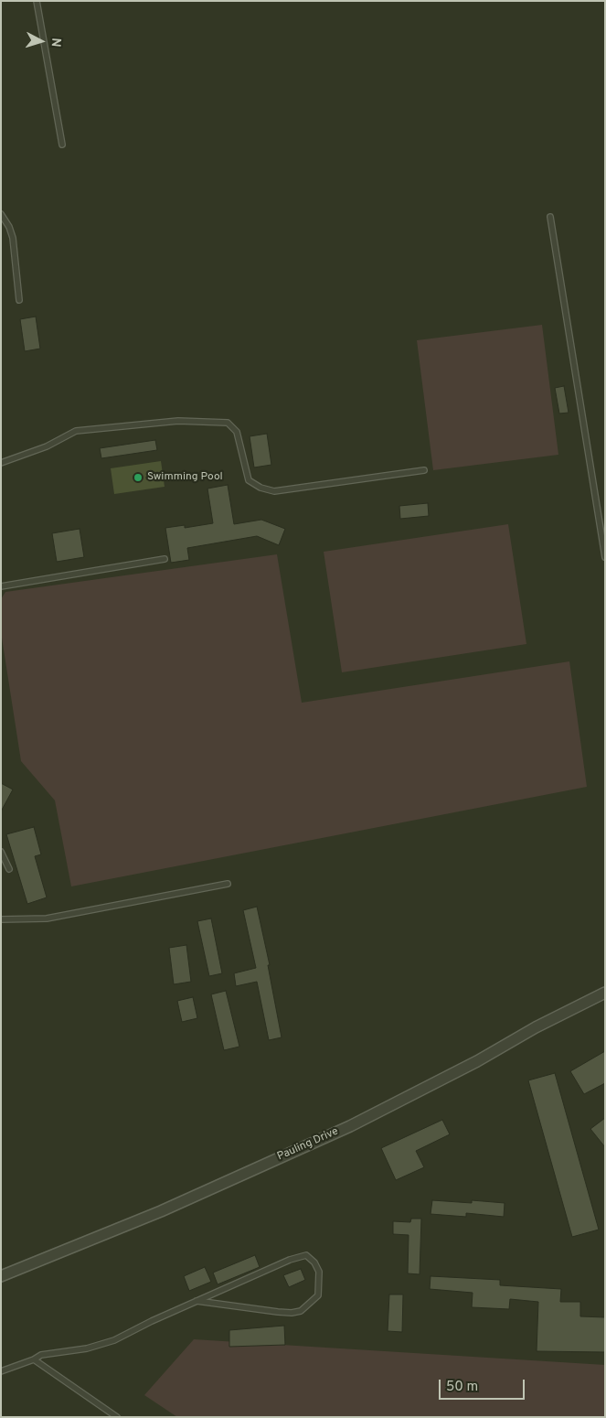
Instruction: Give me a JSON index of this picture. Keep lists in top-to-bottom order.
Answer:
{
  "streets": {
    "street": ["Pauling Drive"]
  },
  "places": ["Swimming Pool"],
  "scale_bar": "50 m",
  "north": "right"
}
